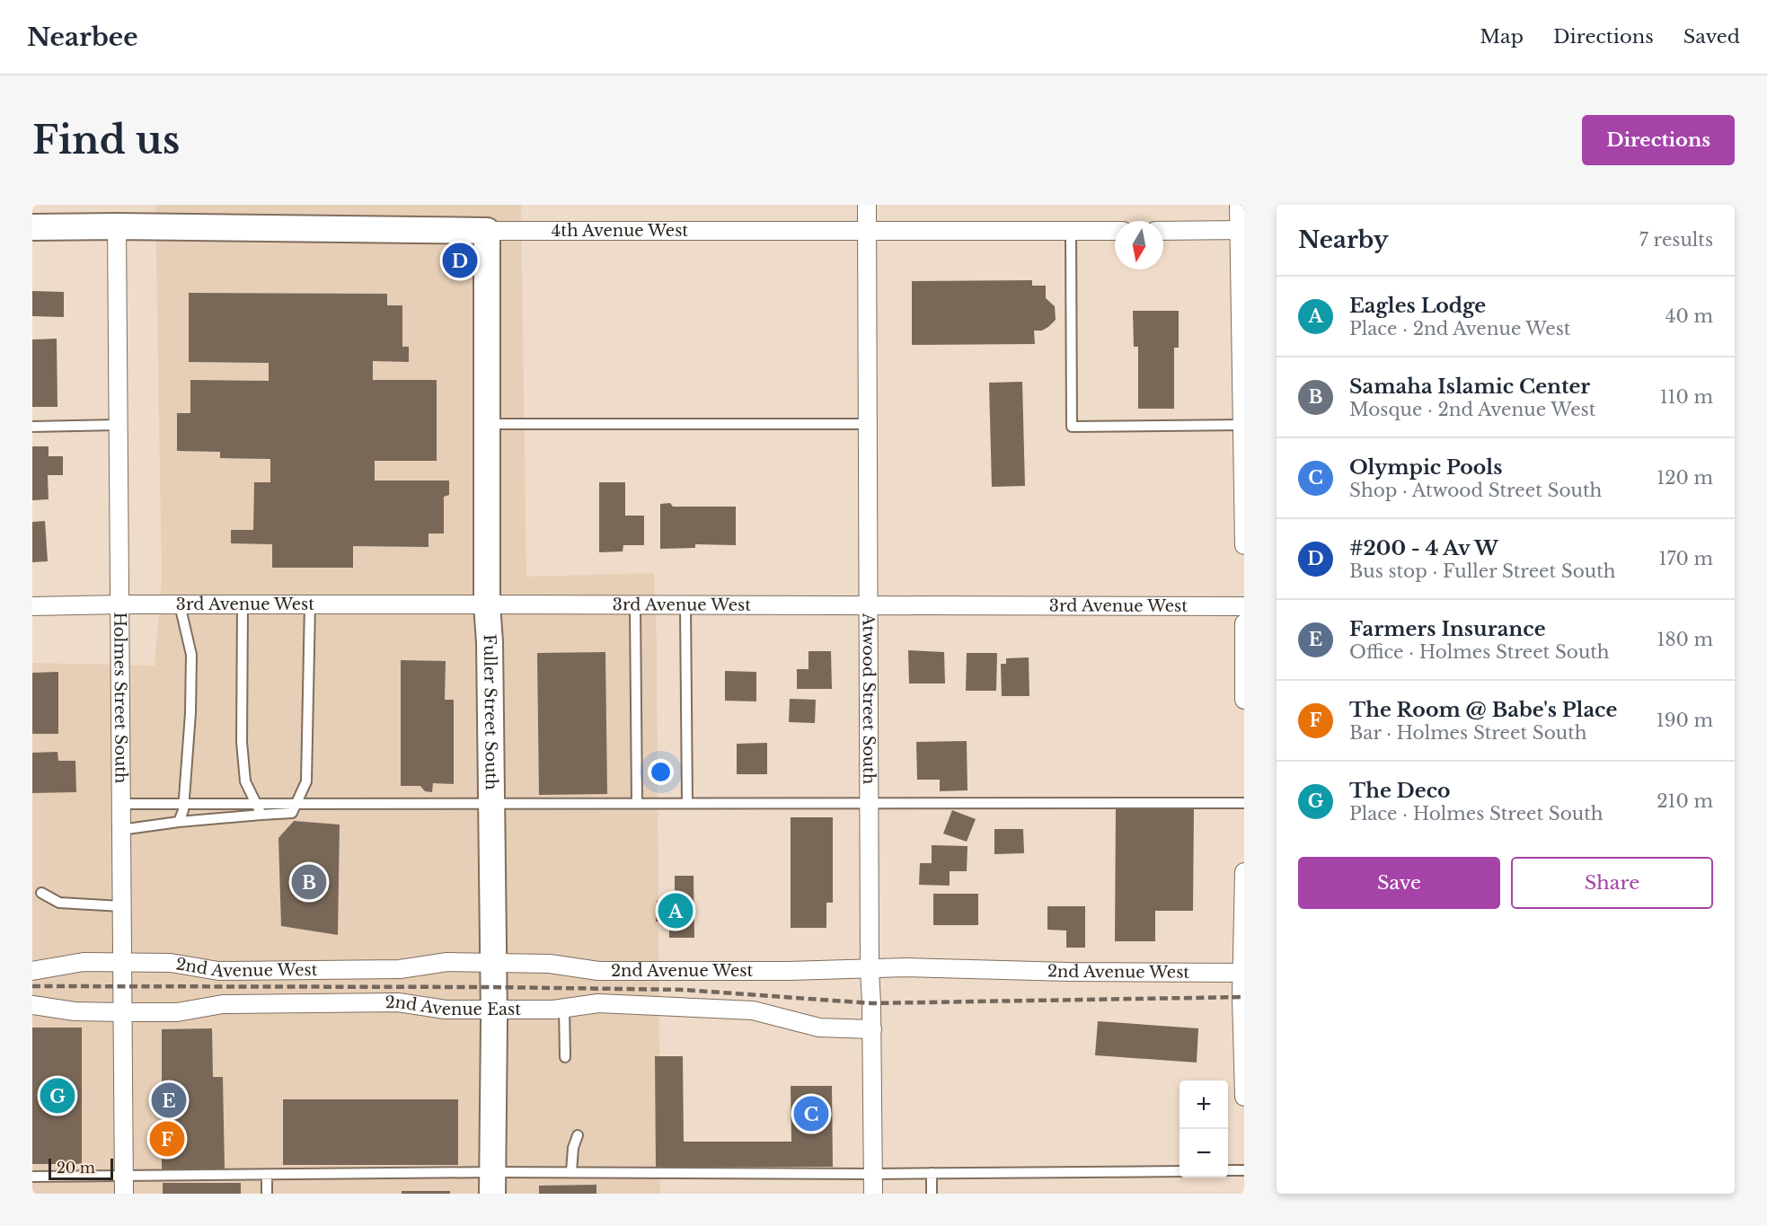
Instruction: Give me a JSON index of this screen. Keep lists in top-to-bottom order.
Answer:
{
  "streets": {
    "street": [
      "4th Avenue West",
      "3rd Avenue West",
      "Holmes Street South",
      "Atwood Street South",
      "Fuller Street South",
      "2nd Avenue West",
      "2nd Avenue East"
    ]
  },
  "crossings": [
    ["4th Avenue West", "Holmes Street South"],
    ["4th Avenue West", "Atwood Street South"],
    ["4th Avenue West", "Fuller Street South"],
    ["3rd Avenue West", "Holmes Street South"],
    ["3rd Avenue West", "Atwood Street South"],
    ["3rd Avenue West", "Fuller Street South"],
    ["Holmes Street South", "2nd Avenue West"],
    ["Holmes Street South", "2nd Avenue East"],
    ["Atwood Street South", "2nd Avenue West"],
    ["Atwood Street South", "2nd Avenue East"],
    ["Fuller Street South", "2nd Avenue West"],
    ["Fuller Street South", "2nd Avenue East"]
  ],
  "scale_bar": "20 m",
  "north": "bottom",
  "page": {
    "header": "Nearbee",
    "nav": ["Map", "Directions", "Saved"],
    "buttons": [
      "Directions",
      ["Save", "Share"]
    ],
    "title": "Find us",
    "heading": ["Nearby", "7 results"],
    "pins": [
      "D",
      "B",
      "A",
      "G",
      "E",
      "C",
      "F"
    ],
    "list": [
      {
        "mark": "A",
        "name": "Eagles Lodge",
        "note": "Place · 2nd Avenue West",
        "value": "40 m"
      },
      {
        "mark": "B",
        "name": "Samaha Islamic Center",
        "note": "Mosque · 2nd Avenue West",
        "value": "110 m"
      },
      {
        "mark": "C",
        "name": "Olympic Pools",
        "note": "Shop · Atwood Street South",
        "value": "120 m"
      },
      {
        "mark": "D",
        "name": "#200 - 4 Av W",
        "note": "Bus stop · Fuller Street South",
        "value": "170 m"
      },
      {
        "mark": "E",
        "name": "Farmers Insurance",
        "note": "Office · Holmes Street South",
        "value": "180 m"
      },
      {
        "mark": "F",
        "name": "The Room @ Babe's Place",
        "note": "Bar · Holmes Street South",
        "value": "190 m"
      },
      {
        "mark": "G",
        "name": "The Deco",
        "note": "Place · Holmes Street South",
        "value": "210 m"
      }
    ],
    "map_buttons": ["+", "−"],
    "scale": "20 m"
  }
}
